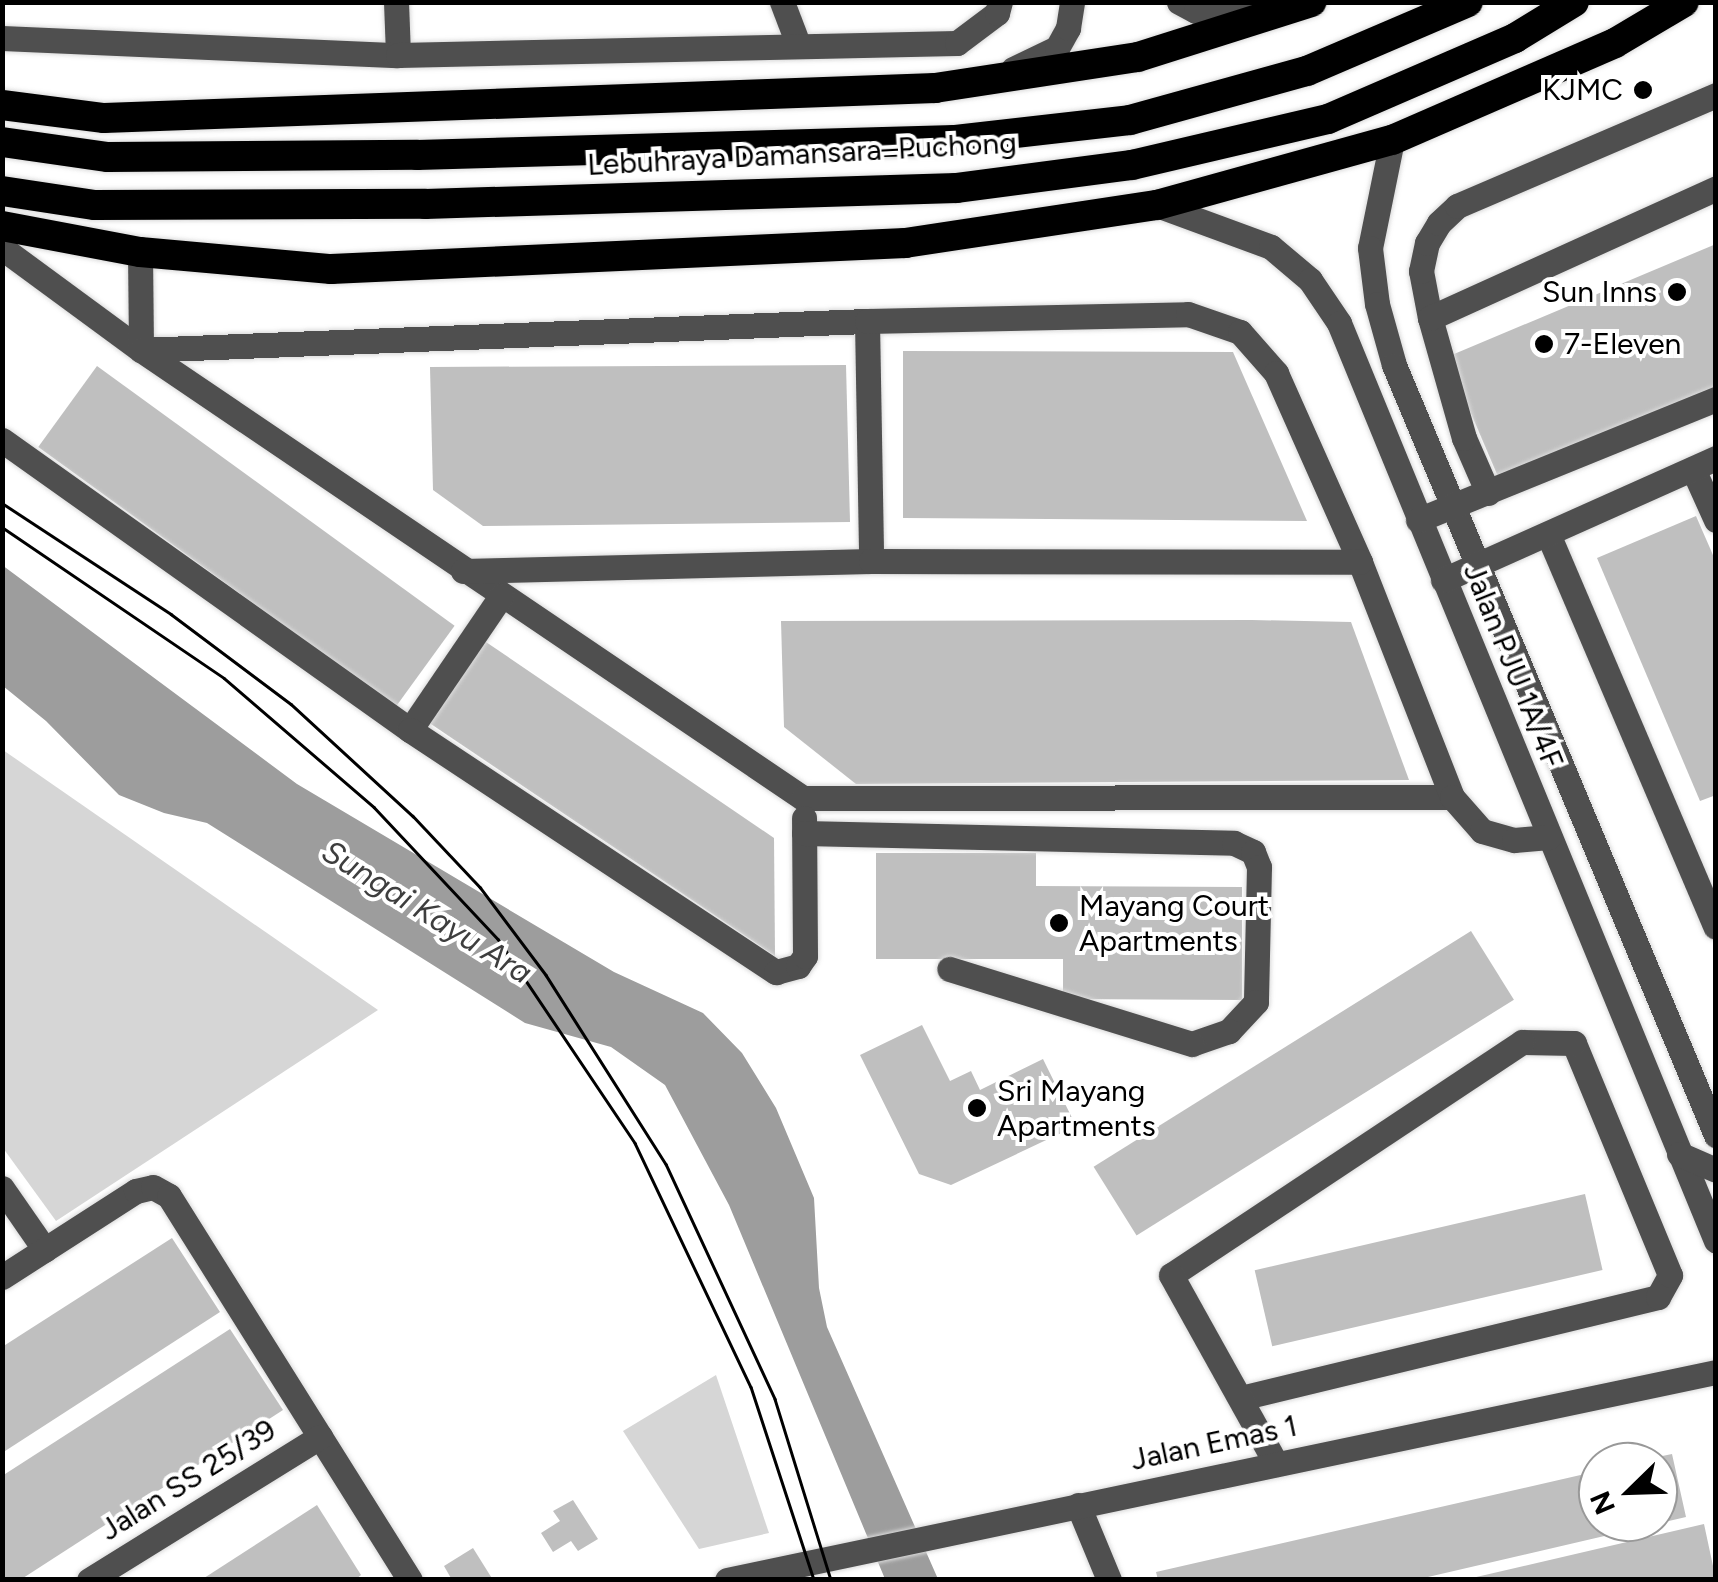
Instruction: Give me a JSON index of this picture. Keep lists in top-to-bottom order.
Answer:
{
  "streets": {
    "highway": ["Lebuhraya Damansara–Puchong"],
    "street": ["Jalan PJU 1A/4F", "Jalan Emas 1", "Jalan SS 25/39"]
  },
  "water": ["Sungai Kayu Ara"],
  "places": [
    "KJMC",
    "Sun Inns",
    "7-Eleven",
    "Mayang Court Apartments",
    "Sri Mayang Apartments"
  ],
  "north": "bottom left"
}
